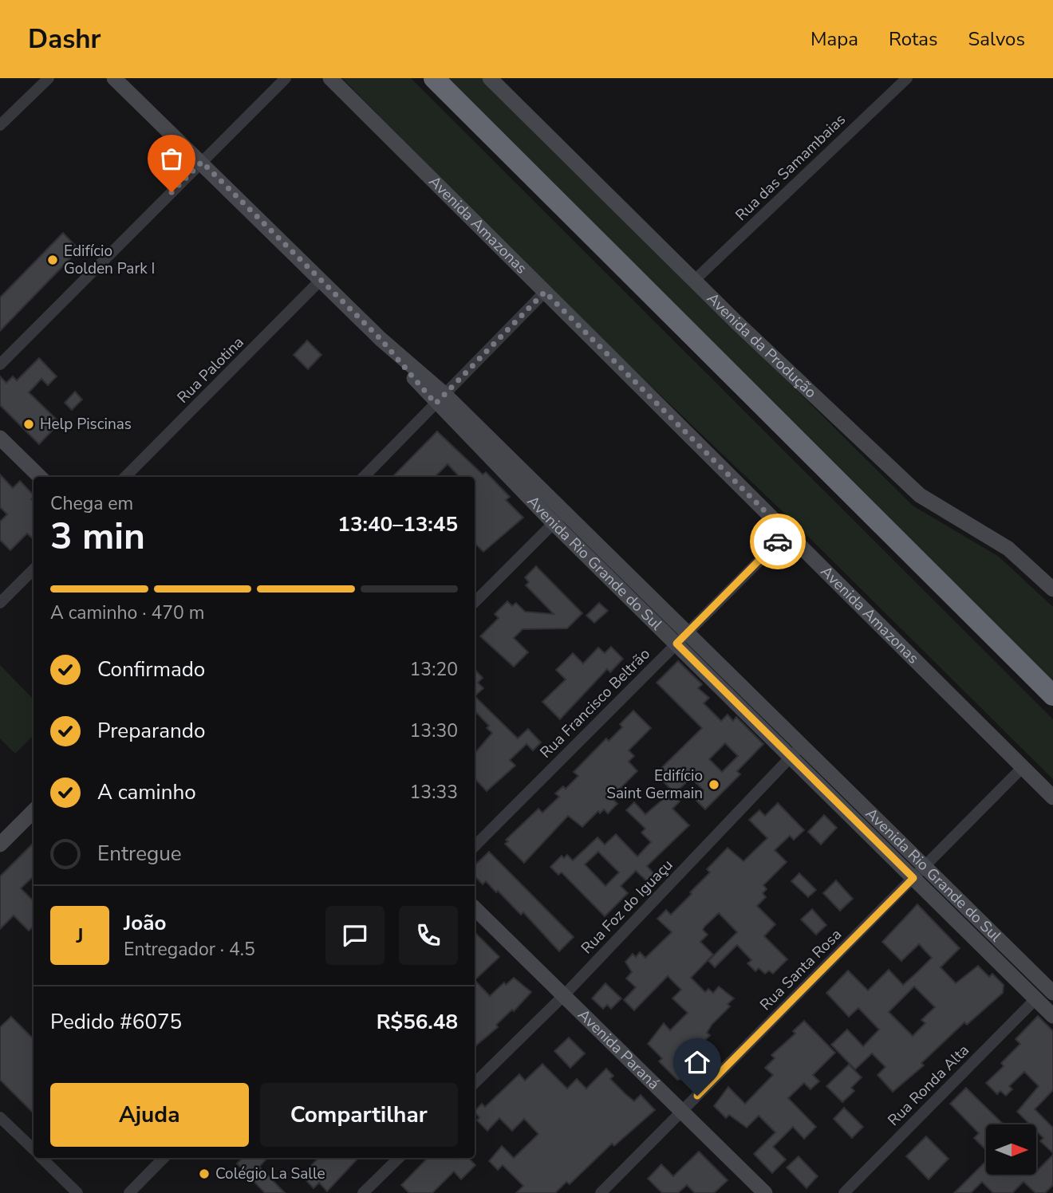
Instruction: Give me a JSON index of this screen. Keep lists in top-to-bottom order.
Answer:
{
  "streets": {
    "street": [
      "Rua das Samambaias",
      "Avenida Amazonas",
      "Avenida da Produção",
      "Rua Palotina",
      "Avenida Rio Grande do Sul",
      "Rua Francisco Beltrão",
      "Rua Foz do Iguaçu",
      "Rua Santa Rosa",
      "Avenida Paraná",
      "Rua Ronda Alta"
    ]
  },
  "crossings": [
    ["Rua das Samambaias", "Avenida da Produção"],
    ["Avenida Amazonas", "Rua Francisco Beltrão"],
    ["Avenida Amazonas", "Rua Santa Rosa"],
    ["Rua Palotina", "Avenida Rio Grande do Sul"],
    ["Avenida Rio Grande do Sul", "Rua Francisco Beltrão"],
    ["Avenida Rio Grande do Sul", "Rua Foz do Iguaçu"],
    ["Avenida Rio Grande do Sul", "Rua Santa Rosa"],
    ["Avenida Rio Grande do Sul", "Rua Ronda Alta"],
    ["Rua Foz do Iguaçu", "Avenida Paraná"],
    ["Rua Santa Rosa", "Avenida Paraná"]
  ],
  "places": [
    "Edifício Golden Park I",
    "Help Piscinas",
    "Edifício Saint Germain",
    "Colégio La Salle"
  ],
  "north": "right",
  "page": {
    "header": "Dashr",
    "nav": ["Mapa", "Rotas", "Salvos"],
    "heading": ["3 min", "Chega em", "13:40–13:45"],
    "panel": [
      "João",
      "Entregador · 4.5",
      "Pedido #6075",
      "R$56.48"
    ],
    "bar": "A caminho · 470 m",
    "list": [
      ["Confirmado", "13:20"],
      ["Preparando", "13:30"],
      ["A caminho", "13:33"],
      "Entregue"
    ],
    "round": "J",
    "buttons": ["Ajuda", "Compartilhar"]
  }
}
